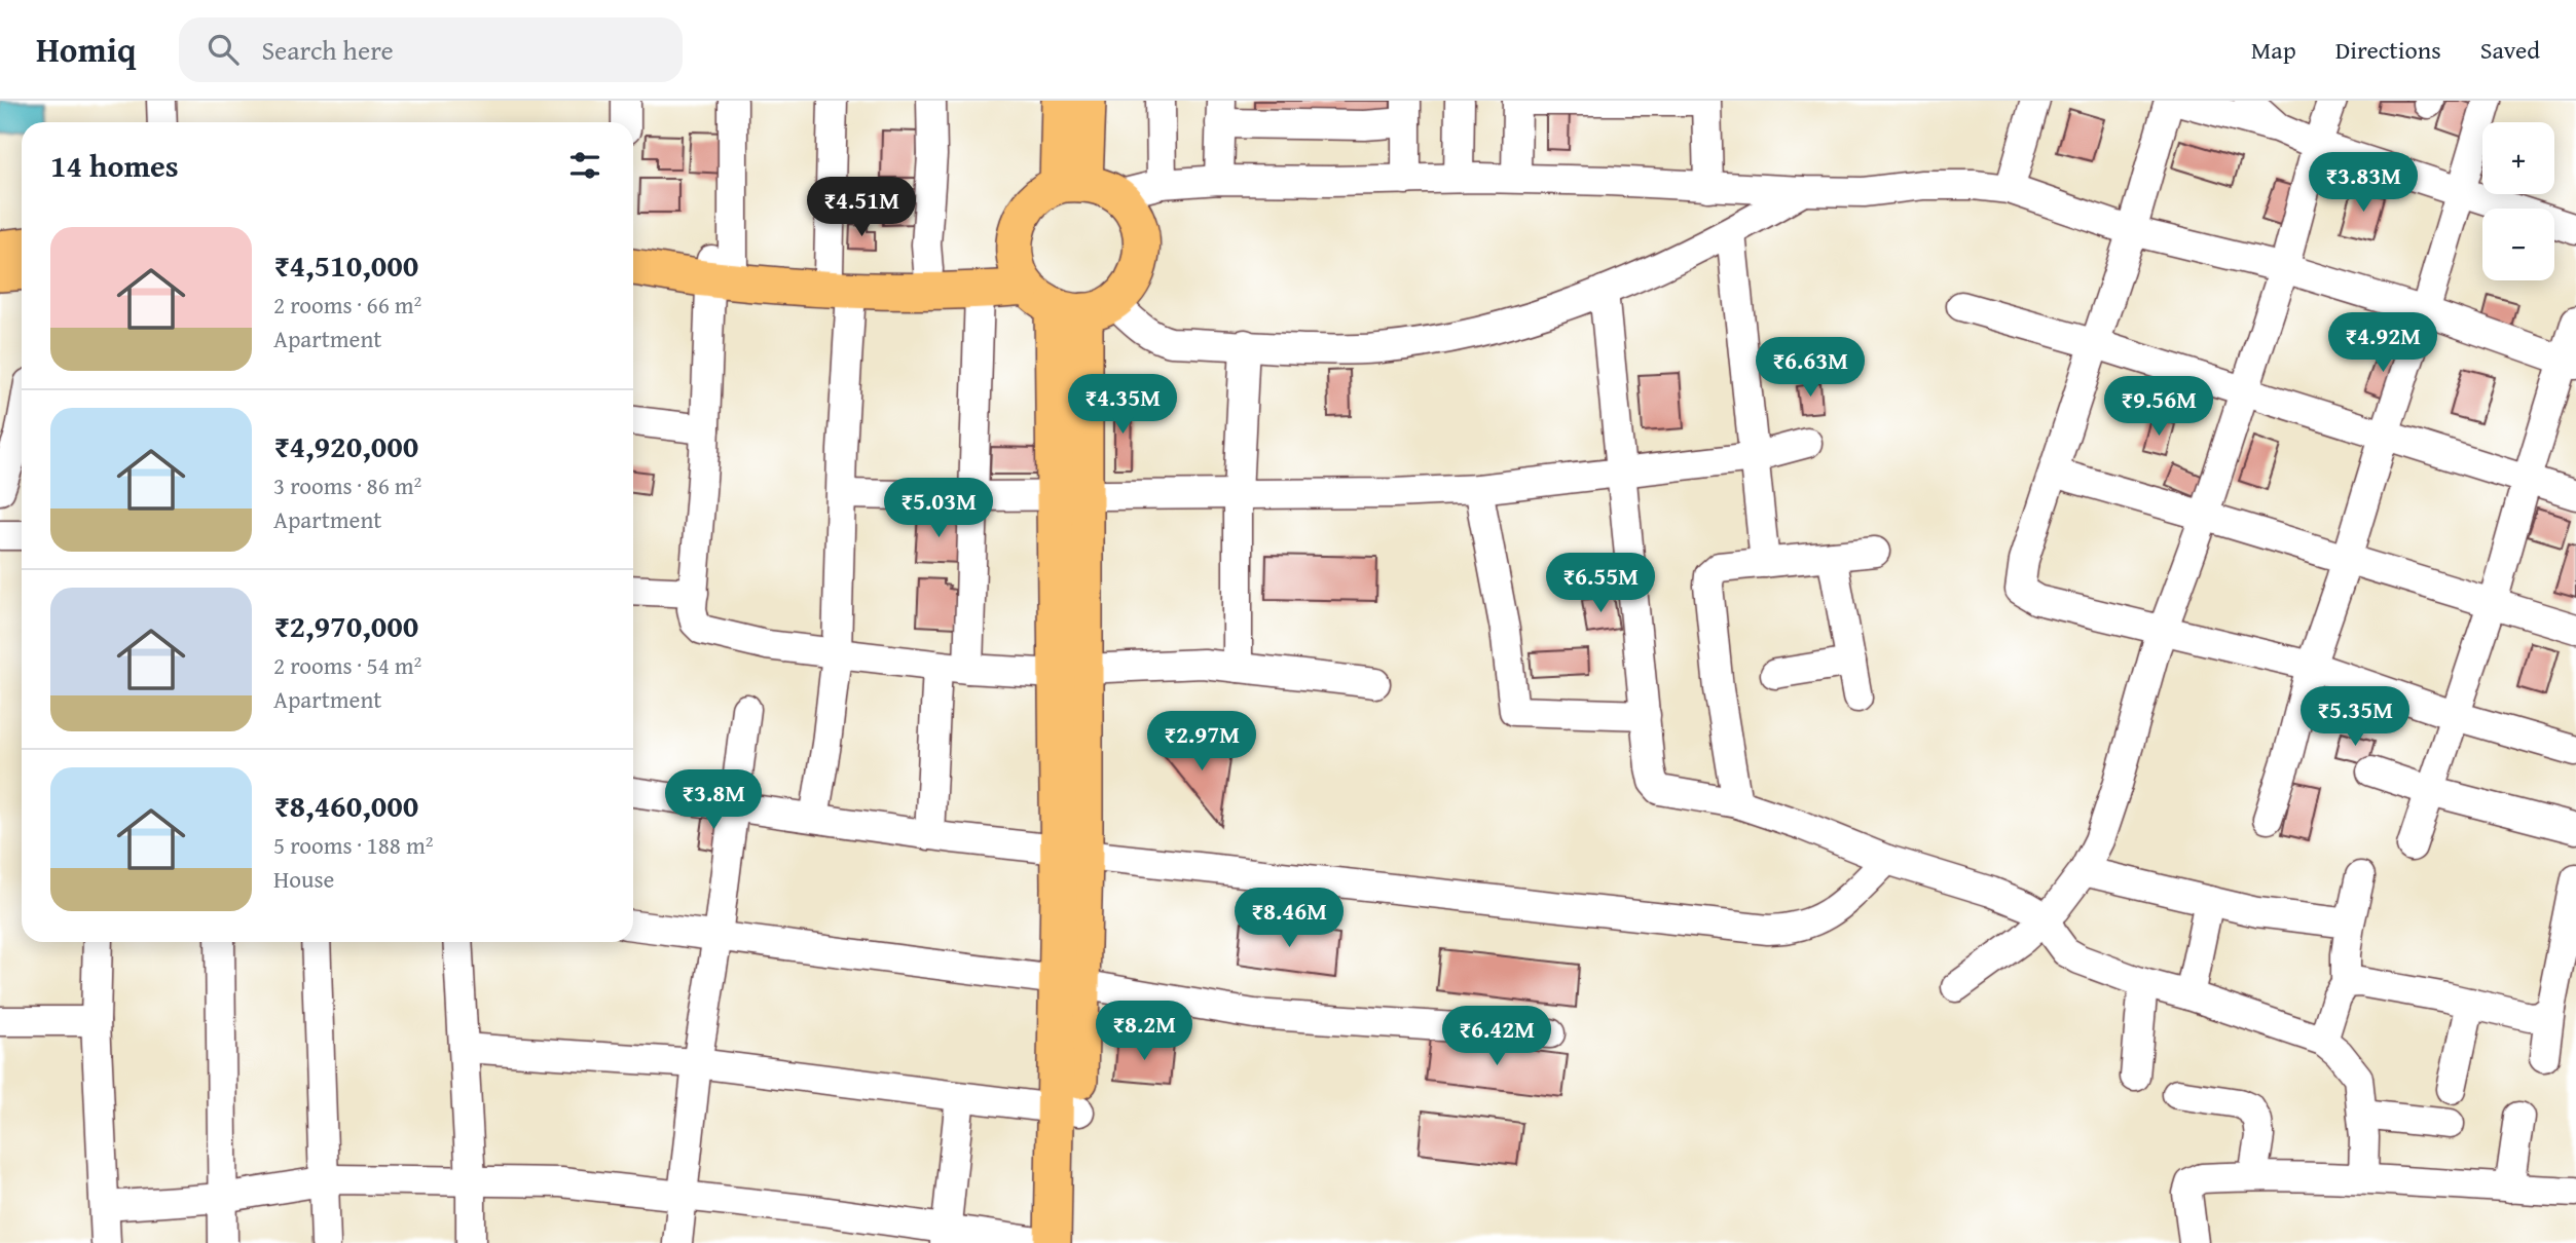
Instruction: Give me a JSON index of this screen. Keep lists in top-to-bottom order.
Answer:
{
  "page": {
    "header": "Homiq",
    "search": "Search here",
    "nav": ["Map", "Directions", "Saved"],
    "map_buttons": ["+", "−"],
    "heading": "14 homes",
    "price": [
      "₹3.83M",
      "₹4.51M",
      "₹4.92M",
      "₹6.63M",
      "₹4.35M",
      "₹9.56M",
      "₹5.03M",
      "₹6.55M",
      "₹5.35M",
      "₹2.97M",
      "₹3.8M",
      "₹8.46M",
      "₹8.2M",
      "₹6.42M"
    ],
    "list": [
      {
        "name": "₹4,510,000",
        "note": "2 rooms · 66 m² · Apartment"
      },
      {
        "name": "₹4,920,000",
        "note": "3 rooms · 86 m² · Apartment"
      },
      {
        "name": "₹2,970,000",
        "note": "2 rooms · 54 m² · Apartment"
      },
      {
        "name": "₹8,460,000",
        "note": "5 rooms · 188 m² · House"
      }
    ]
  }
}
